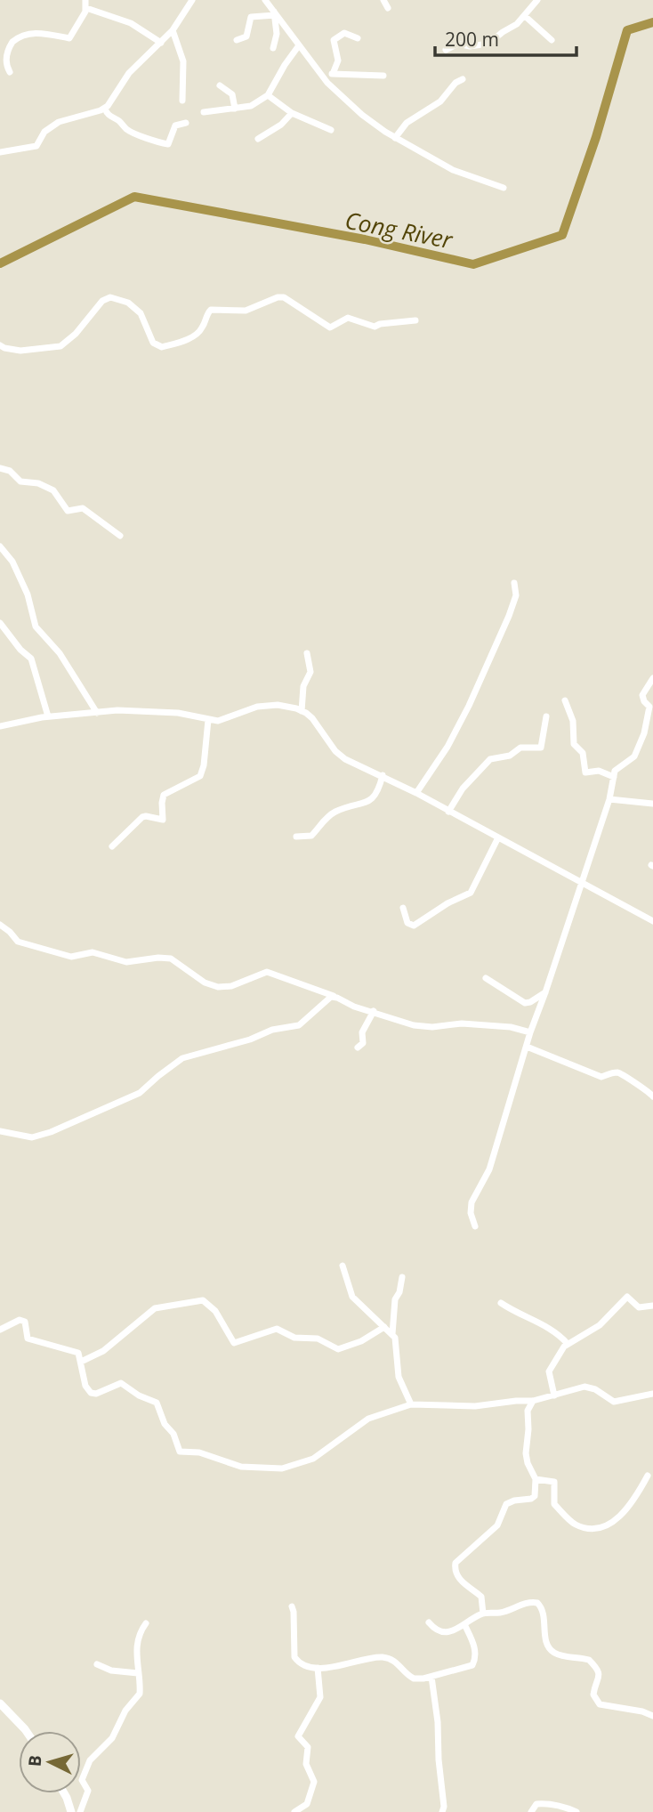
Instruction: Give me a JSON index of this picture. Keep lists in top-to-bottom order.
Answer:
{
  "water": ["Cong River"],
  "scale_bar": "200 m",
  "north": "left"
}
